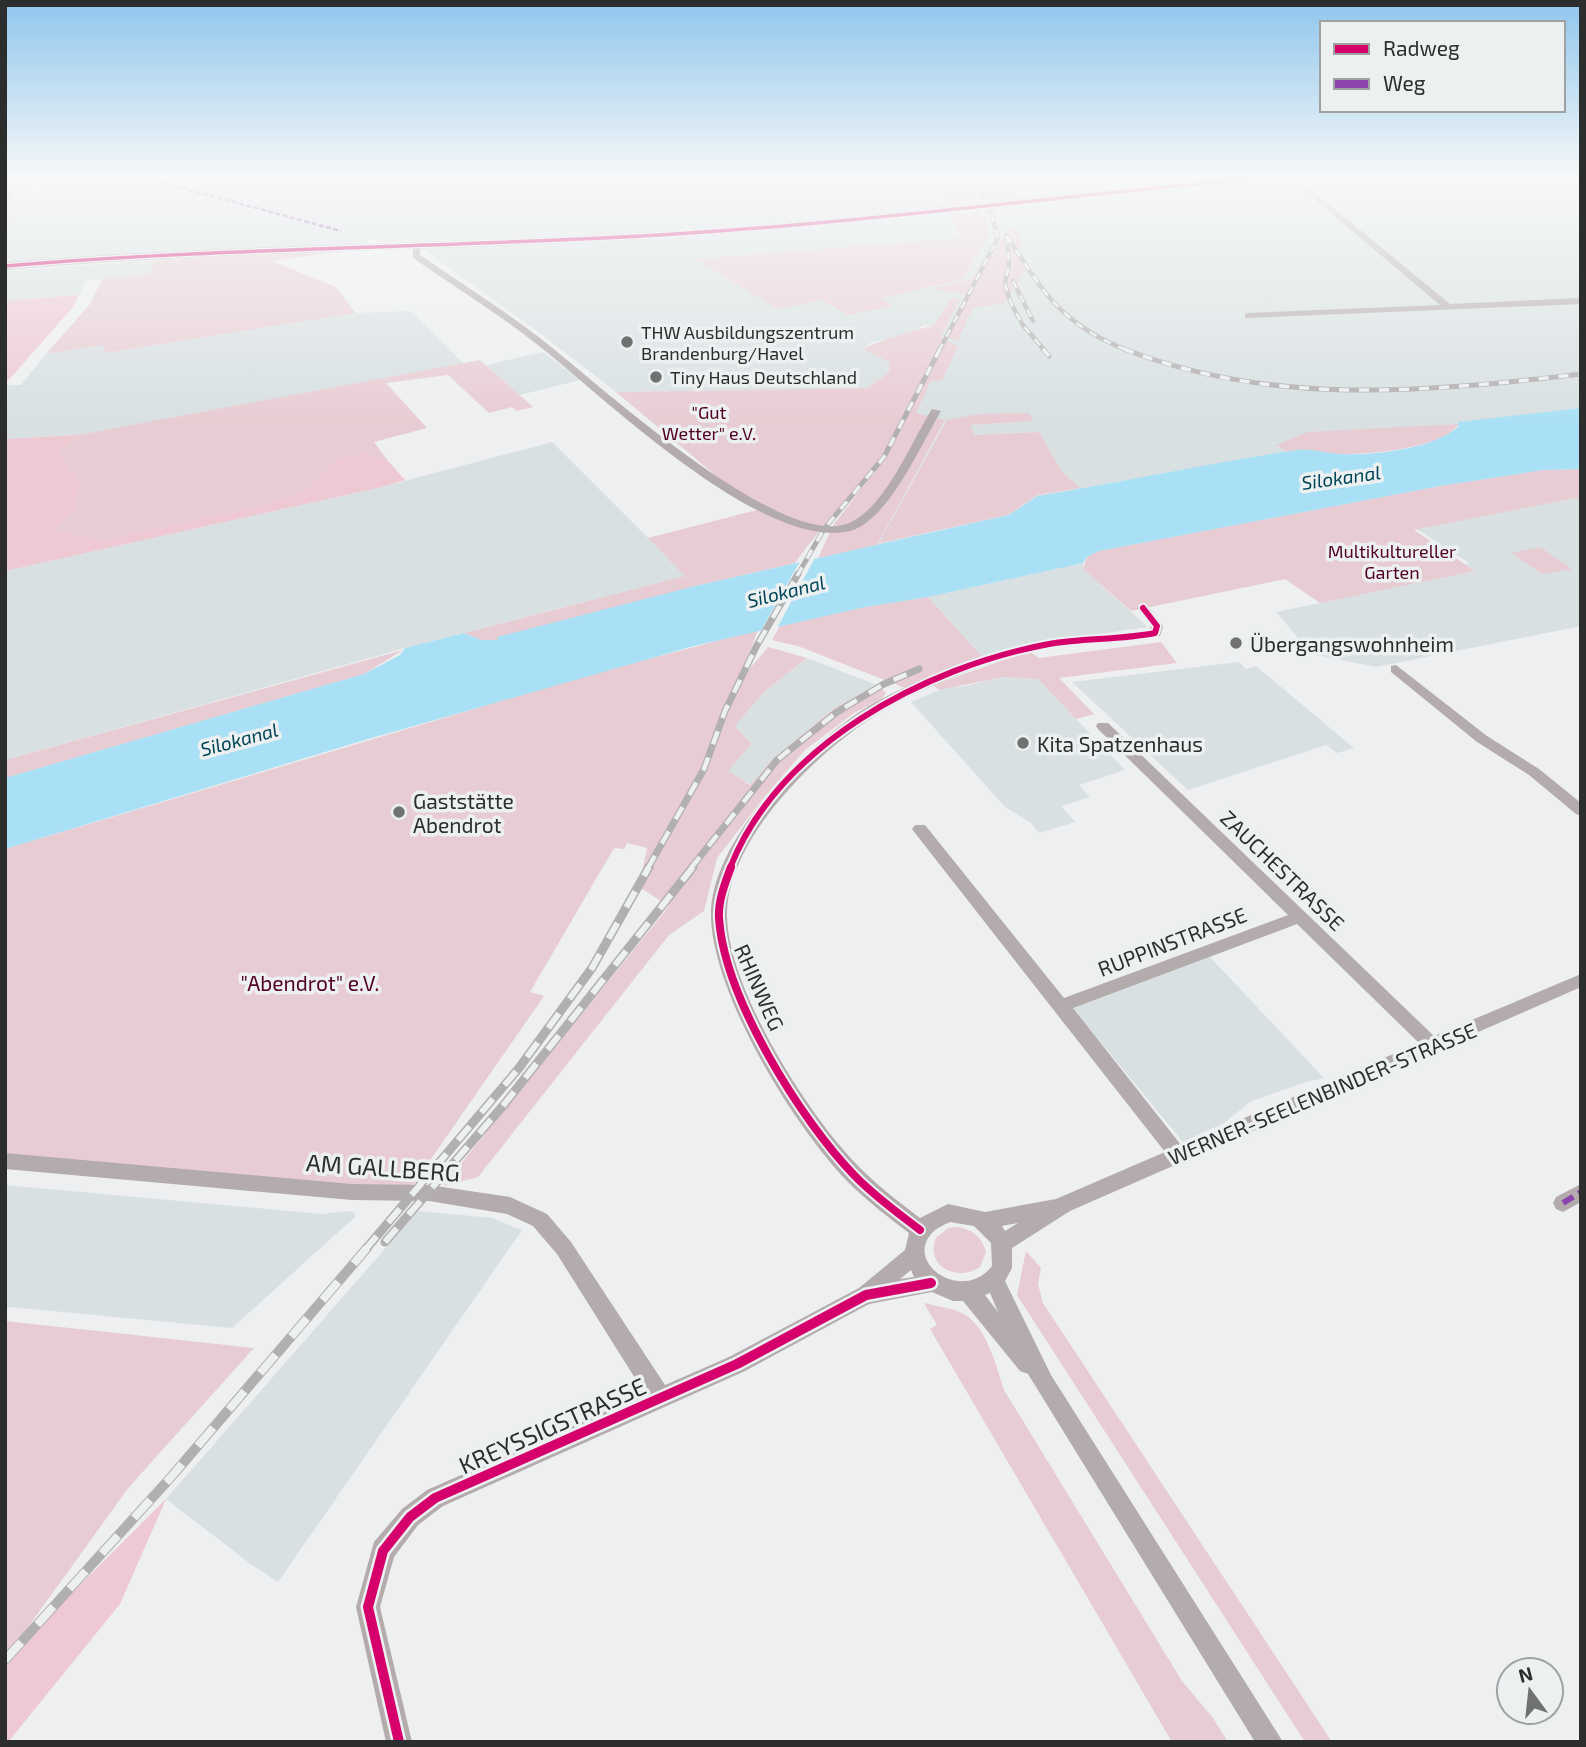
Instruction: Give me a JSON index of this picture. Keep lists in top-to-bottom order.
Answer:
{
  "streets": {
    "street": [
      "ZAUCHESTRASSE",
      "RUPPINSTRASSE",
      "RHINWEG",
      "WERNER-SEELENBINDER-STRASSE",
      "AM GALLBERG",
      "KREYSSIGSTRASSE"
    ]
  },
  "crossings": [
    ["ZAUCHESTRASSE", "RUPPINSTRASSE"],
    ["ZAUCHESTRASSE", "WERNER-SEELENBINDER-STRASSE"],
    ["RHINWEG", "WERNER-SEELENBINDER-STRASSE"],
    ["RHINWEG", "KREYSSIGSTRASSE"],
    ["WERNER-SEELENBINDER-STRASSE", "KREYSSIGSTRASSE"],
    ["AM GALLBERG", "KREYSSIGSTRASSE"]
  ],
  "water": ["Silokanal"],
  "parks": ["\"Gut Wetter\" e.V.", "Multikultureller Garten", "\"Abendrot\" e.V."],
  "places": [
    "THW Ausbildungszentrum Brandenburg/Havel",
    "Tiny Haus Deutschland",
    "Übergangswohnheim",
    "Kita Spatzenhaus",
    "Gaststätte Abendrot"
  ],
  "legend": ["Radweg", "Weg"],
  "north": "top"
}
